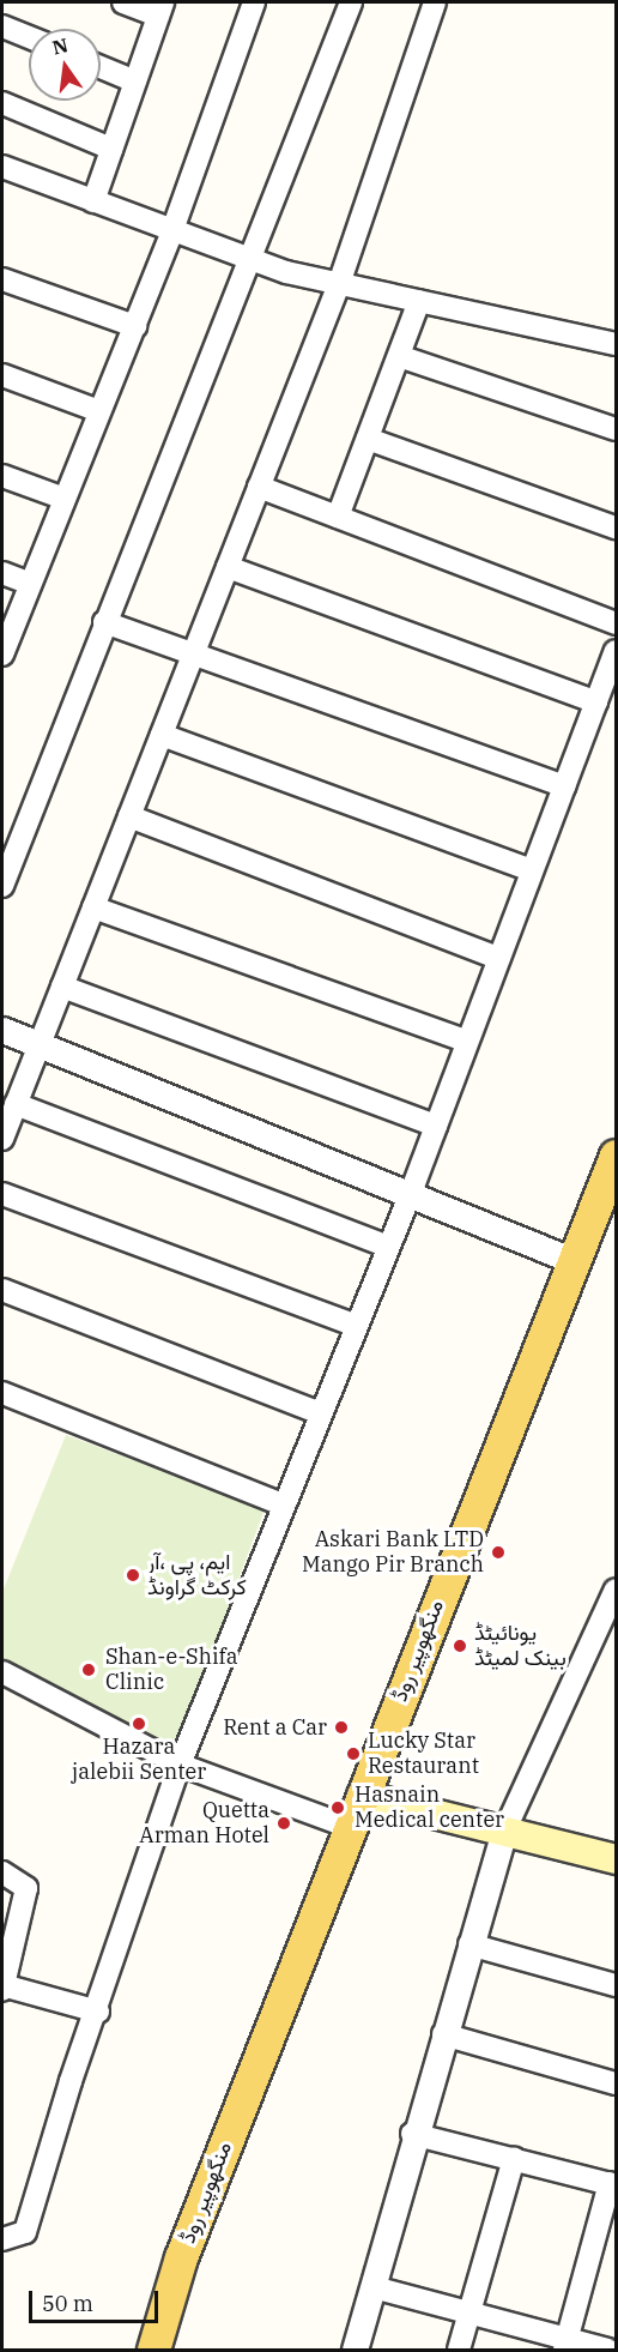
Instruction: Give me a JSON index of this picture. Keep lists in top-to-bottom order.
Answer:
{
  "streets": {
    "main road": ["منگھوپیر روڈ"]
  },
  "places": [
    "Askari Bank LTD Mango Pir Branch",
    "ایم، پی ،آر کرکٹ گراونڈ",
    "یونائیٹڈ بینک لمیٹڈ",
    "Shan-e-Shifa Clinic",
    "Hazara jalebii Senter",
    "Rent a Car",
    "Lucky Star Restaurant",
    "Hasnain Medical center",
    "Quetta Arman Hotel"
  ],
  "scale_bar": "50 m",
  "north": "top"
}
